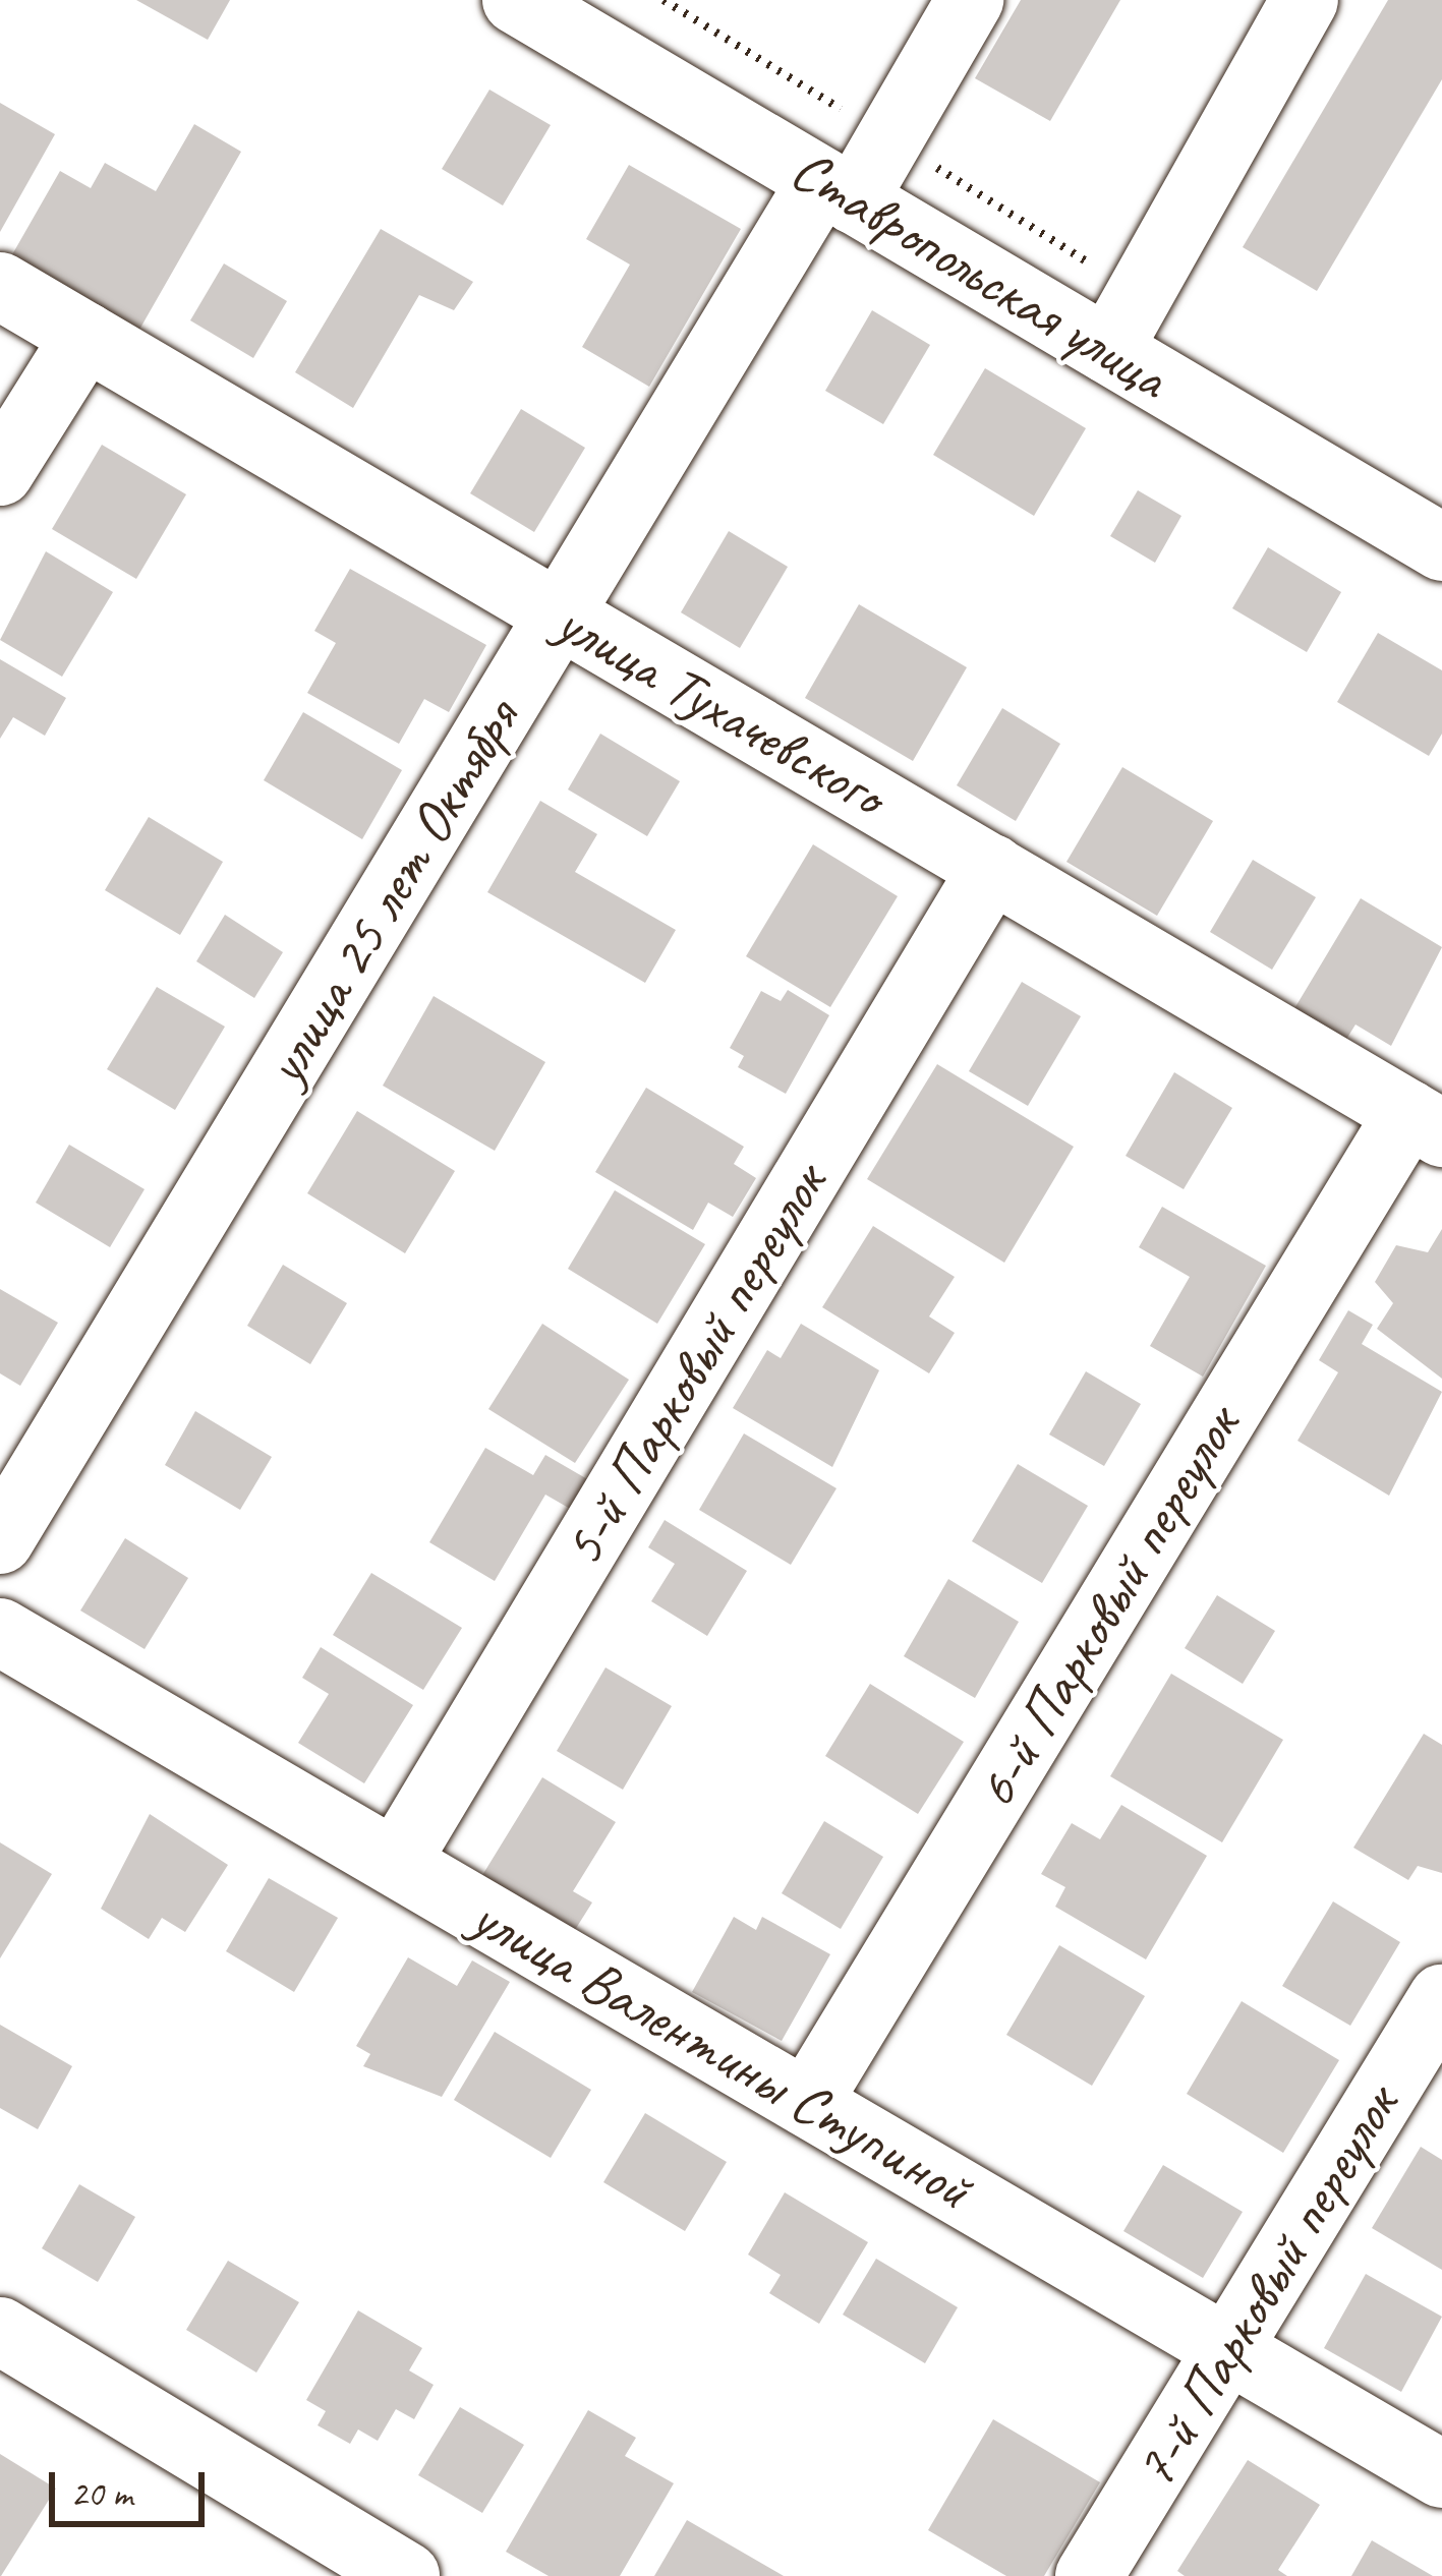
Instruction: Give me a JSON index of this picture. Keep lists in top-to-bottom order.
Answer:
{
  "streets": {
    "street": [
      "Ставропольская улица",
      "улица Тухачевского",
      "улица 25 лет Октября",
      "5-й Парковый переулок",
      "6-й Парковый переулок",
      "улица Валентины Ступиной",
      "7-й Парковый переулок"
    ]
  },
  "crossings": [
    ["Ставропольская улица", "улица 25 лет Октября"],
    ["улица Тухачевского", "улица 25 лет Октября"],
    ["улица Тухачевского", "5-й Парковый переулок"],
    ["улица Тухачевского", "6-й Парковый переулок"],
    ["5-й Парковый переулок", "улица Валентины Ступиной"],
    ["6-й Парковый переулок", "улица Валентины Ступиной"],
    ["улица Валентины Ступиной", "7-й Парковый переулок"]
  ],
  "scale_bar": "20 m"
}
